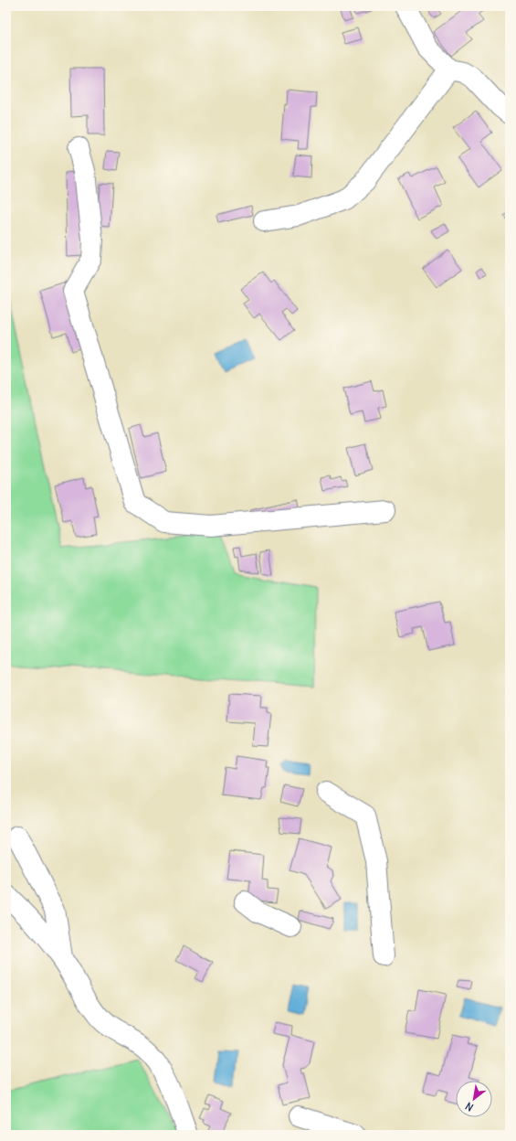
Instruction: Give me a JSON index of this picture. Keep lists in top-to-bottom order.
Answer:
{
  "north": "bottom left"
}
